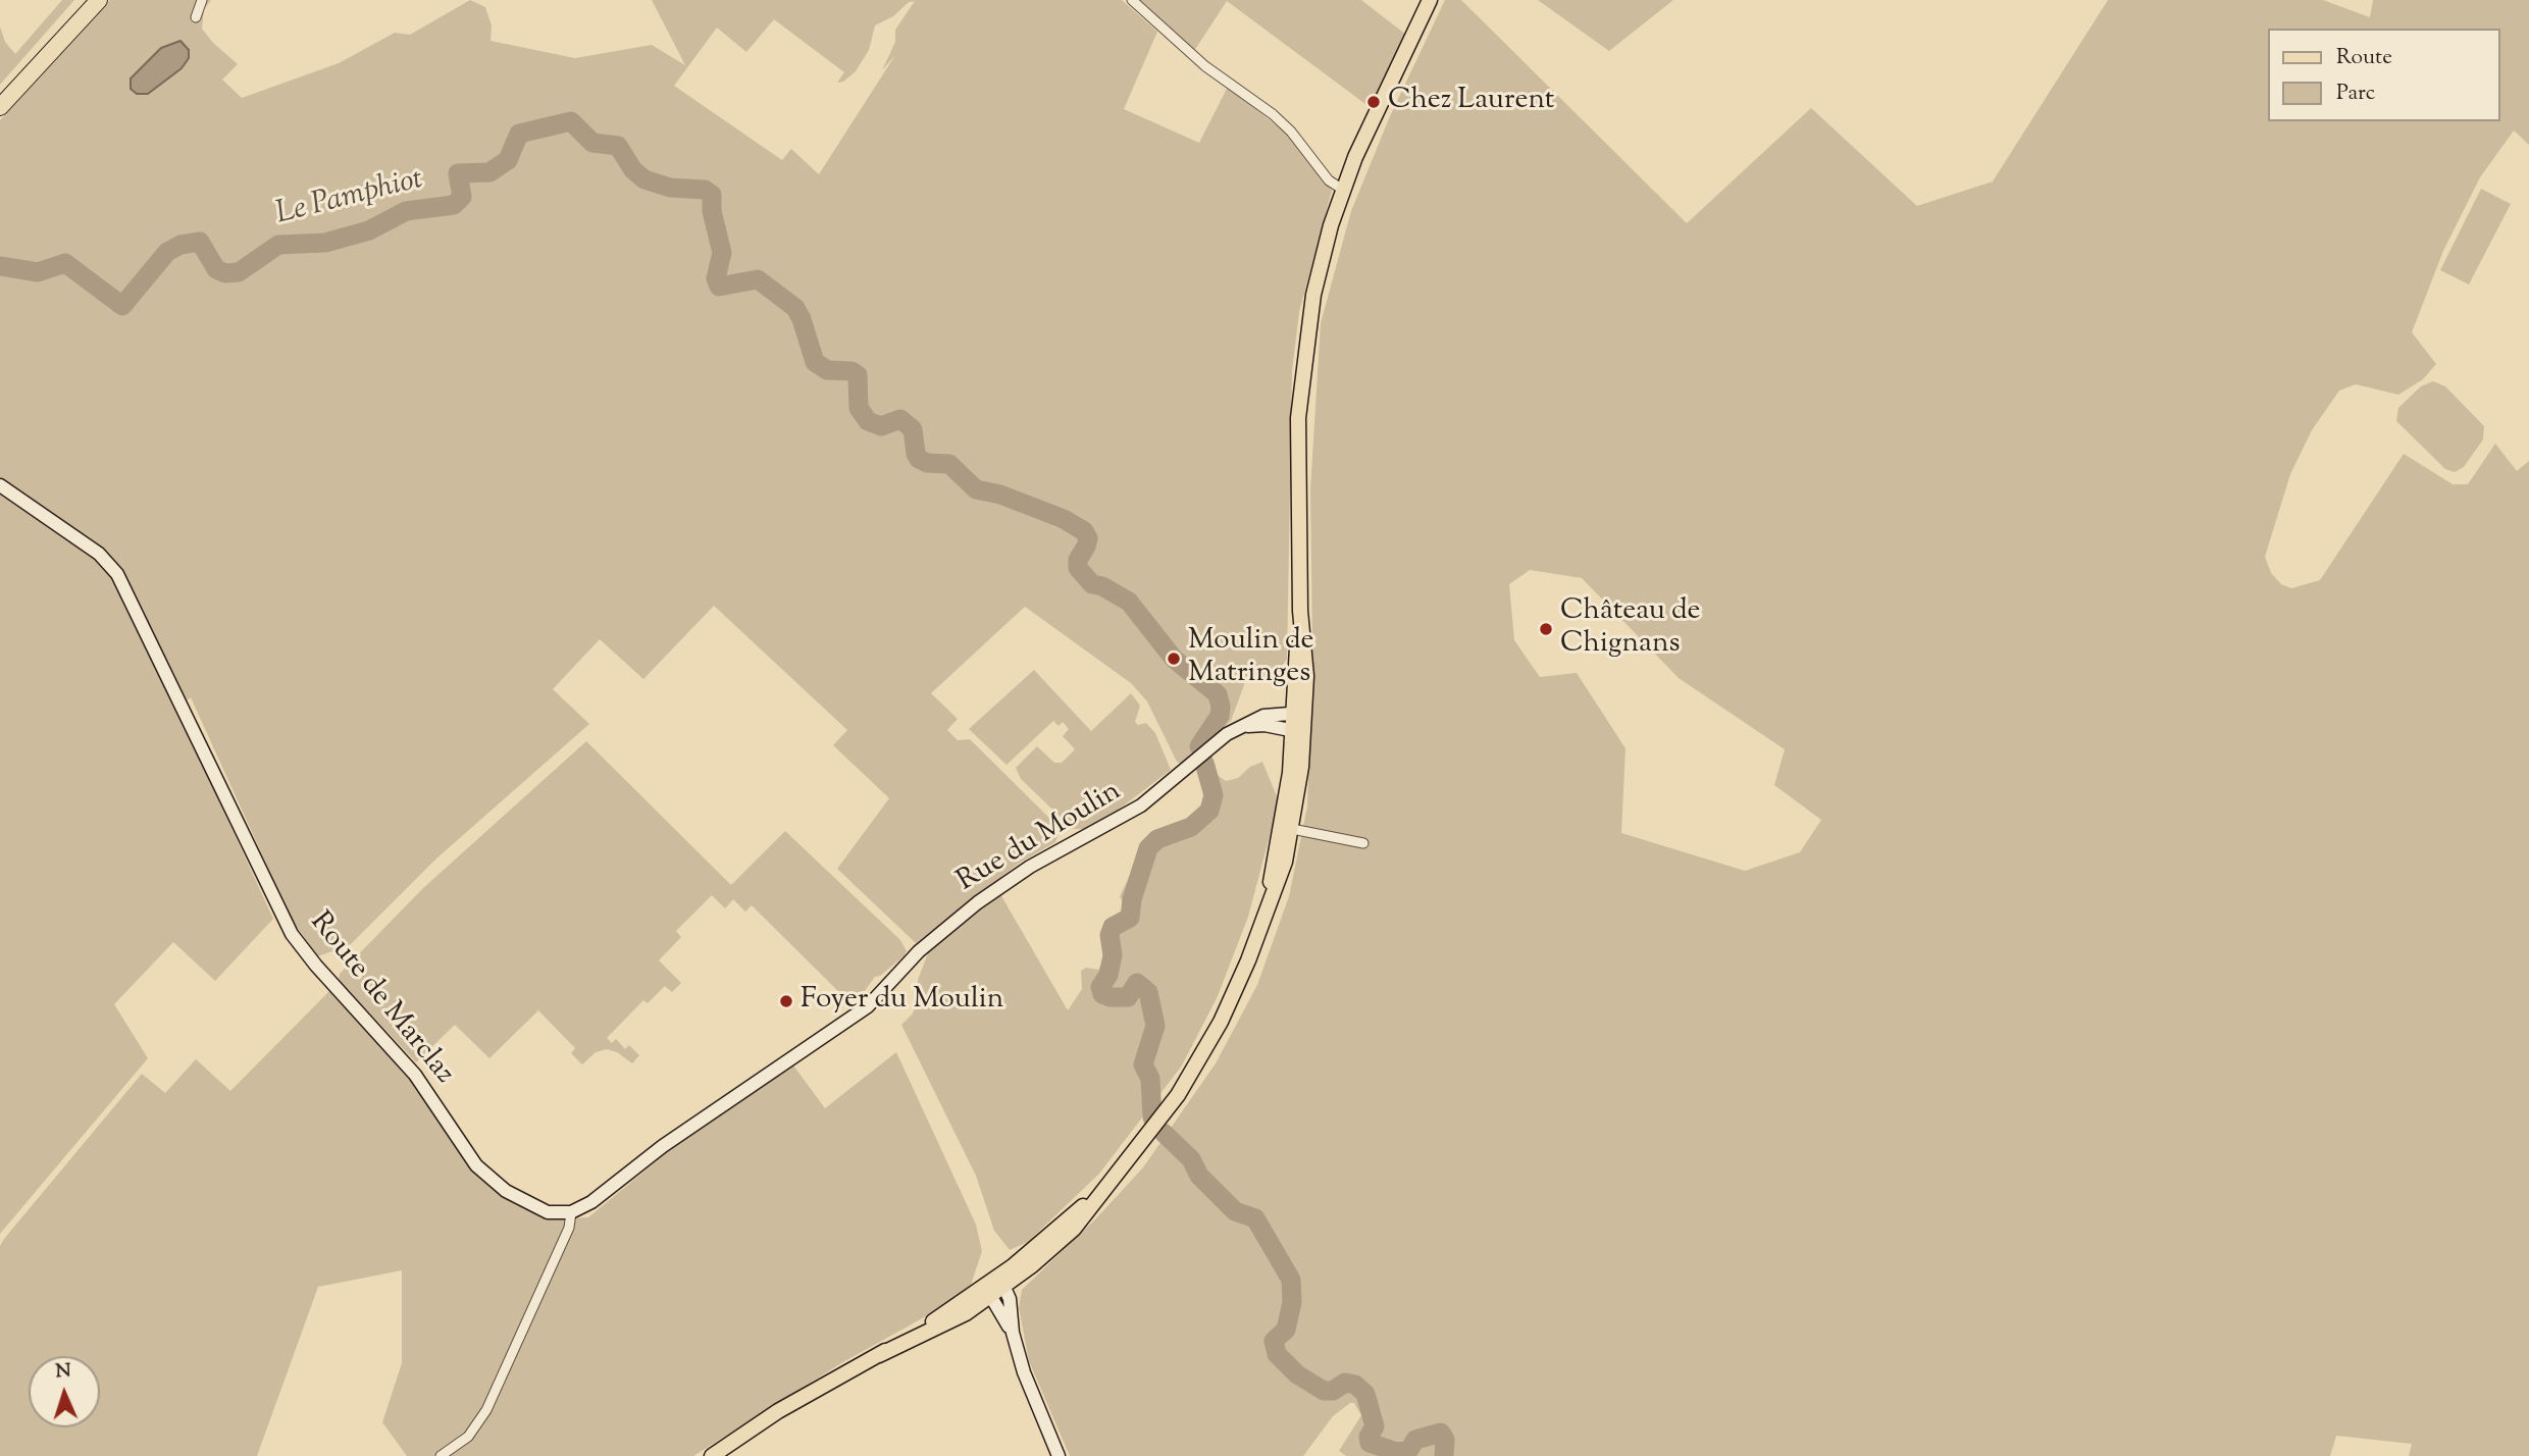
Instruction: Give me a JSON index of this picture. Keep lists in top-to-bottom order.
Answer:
{
  "streets": {
    "street": ["Rue du Moulin", "Route de Marclaz"]
  },
  "crossings": [
    ["Rue du Moulin", "Route de Marclaz"]
  ],
  "water": ["Le Pamphiot"],
  "places": [
    "Chez Laurent",
    "Château de Chignans",
    "Moulin de Matringes",
    "Foyer du Moulin"
  ],
  "legend": ["Route", "Parc"],
  "north": "top"
}
